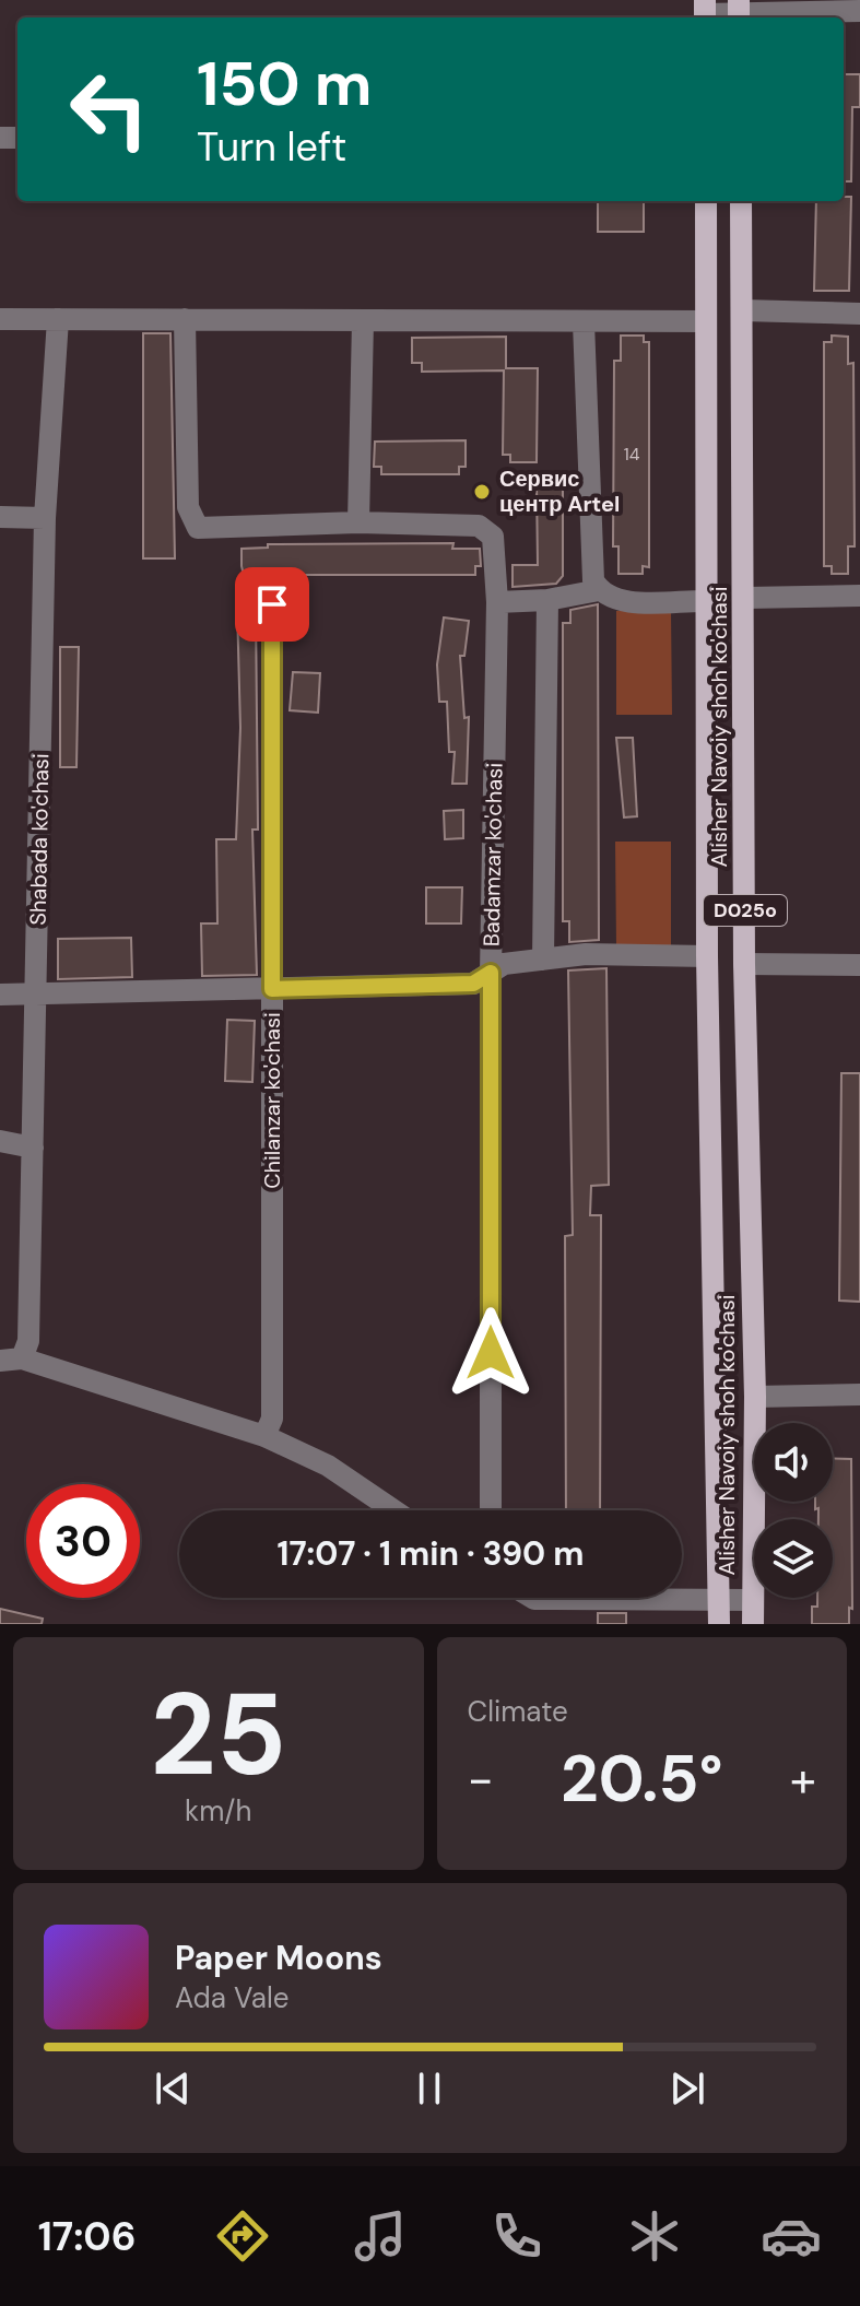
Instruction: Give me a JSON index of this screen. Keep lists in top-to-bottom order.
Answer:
{
  "streets": {
    "main road": ["Alisher Navoiy shoh ko'chasi", "D025o"],
    "street": ["Shabada ko'chasi", "Badamzar ko'chasi", "Chilanzar ko'chasi"]
  },
  "places": ["Сервис центр Artel"],
  "house_numbers": ["14"],
  "page": {
    "turn": ["150 m", "Turn left"],
    "limit": "30",
    "trip": "17:07 · 1 min · 390 m",
    "tile": [
      ["25", "km/h"],
      "Climate"
    ],
    "heat": ["−", "20.5°", "+"],
    "song": ["Paper Moons", "Ada Vale"],
    "tabs": "17:06"
  }
}
